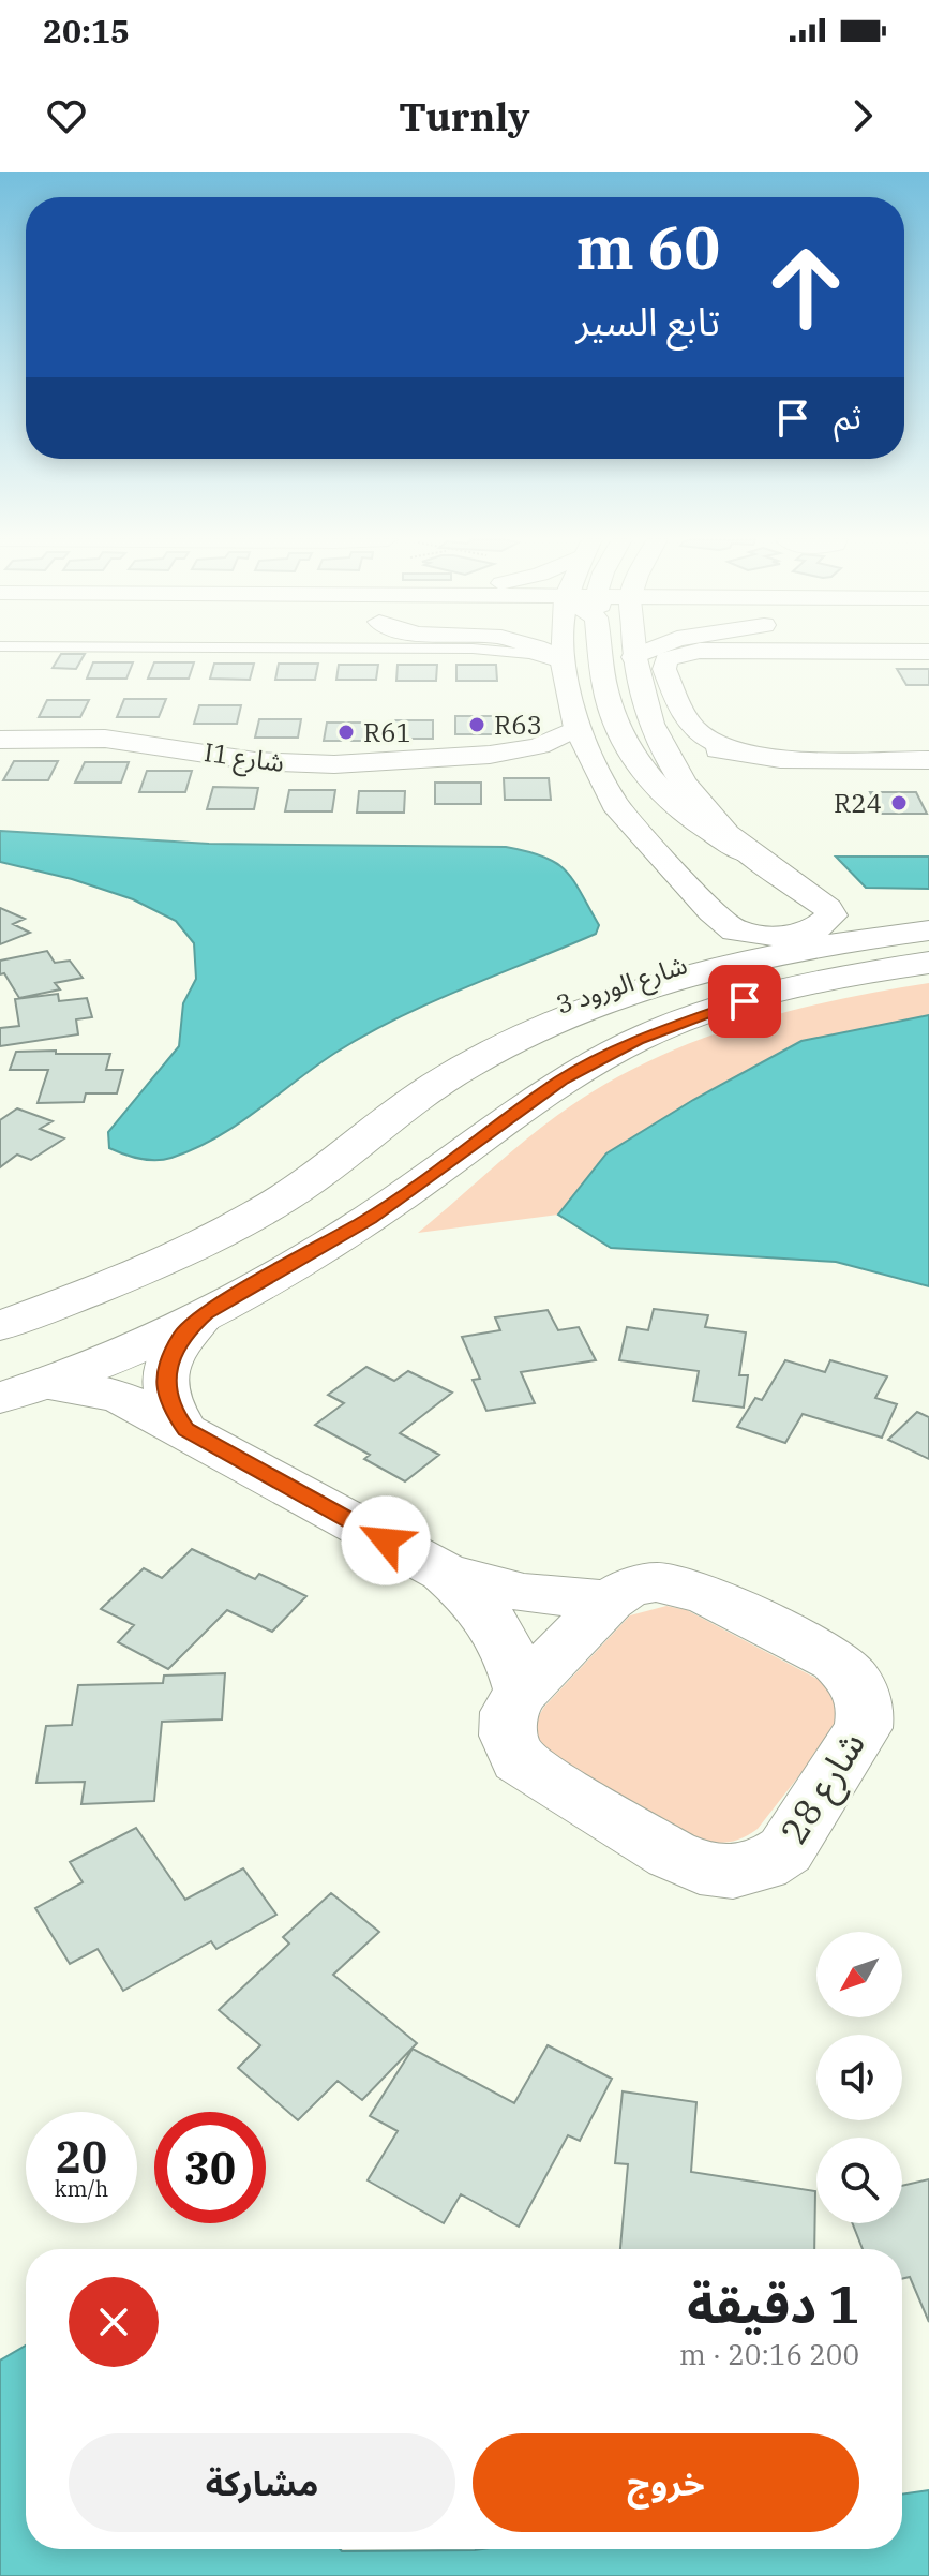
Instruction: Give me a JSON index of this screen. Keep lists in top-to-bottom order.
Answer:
{
  "streets": {
    "street": ["I1 شارع", "شارع الورود 3", "شارع 28"]
  },
  "places": ["R63", "R61", "R24"],
  "north": "bottom left",
  "page": {
    "status": "20:15",
    "header": "Turnly",
    "turn": ["60 m", "تابع السير"],
    "then": "ثم",
    "speed": "20 km/h",
    "limit": "30",
    "heading": ["1 دقيقة", "200 m · 20:16"],
    "buttons": ["خروج", "مشاركة"]
  }
}
